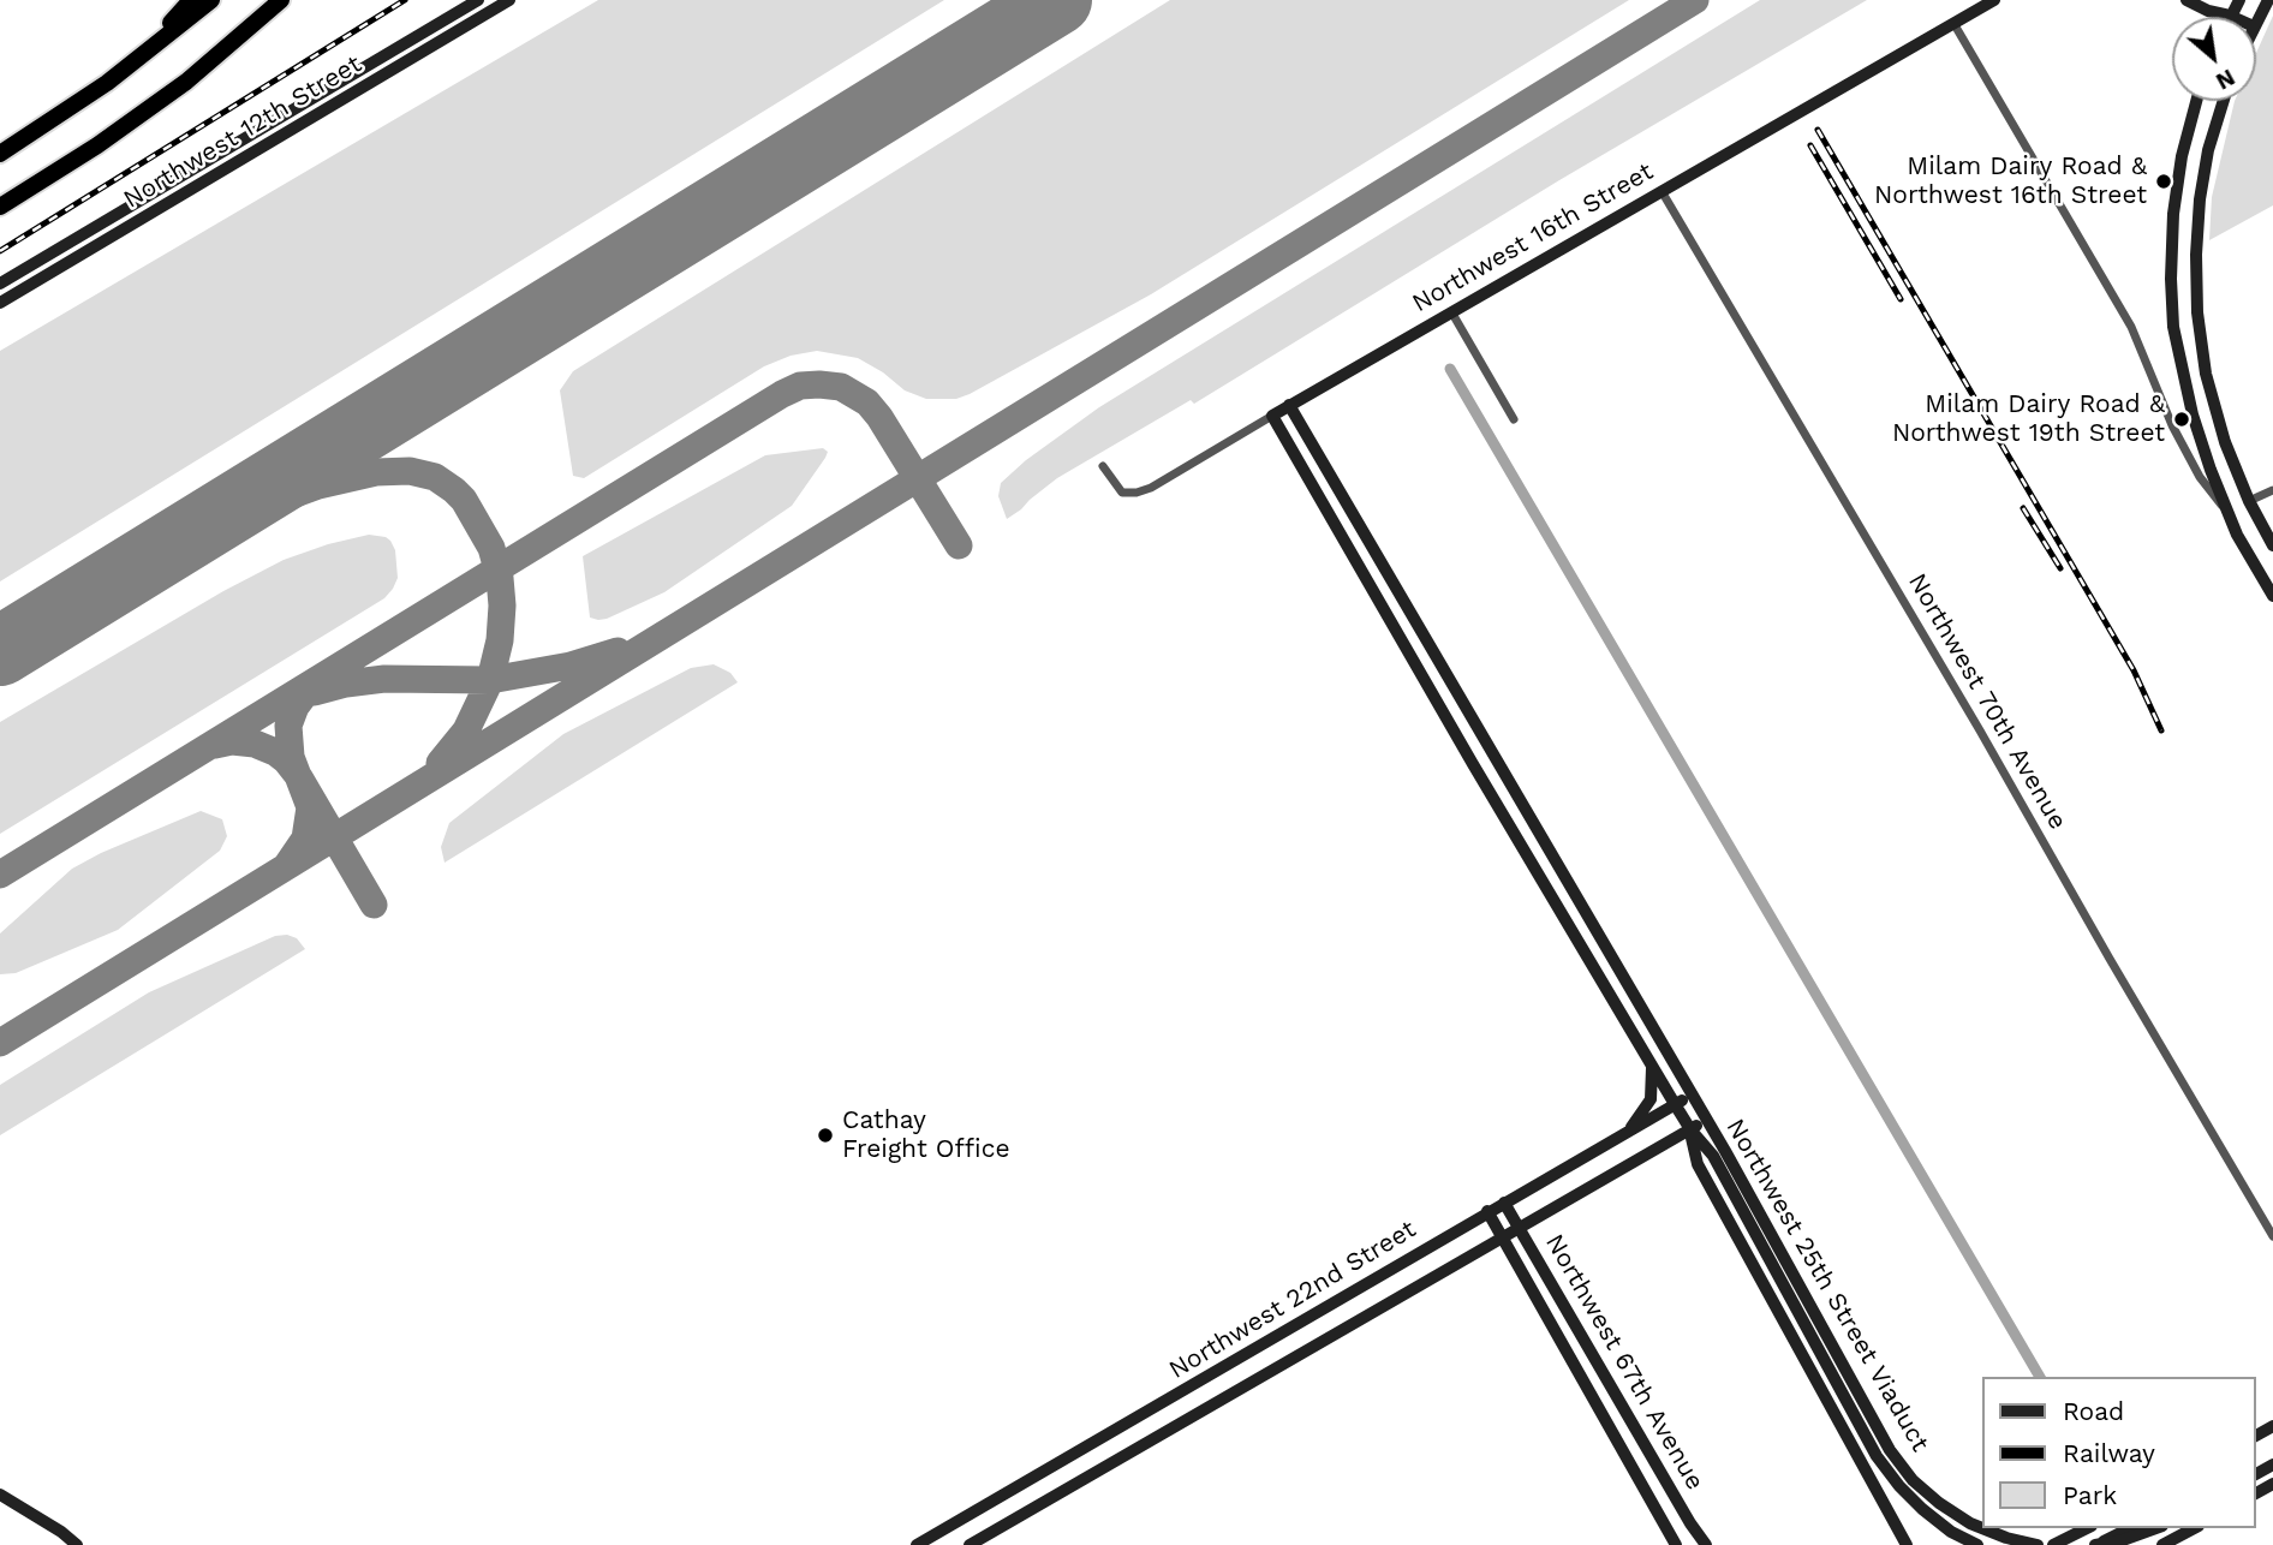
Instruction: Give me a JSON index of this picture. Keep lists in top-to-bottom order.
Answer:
{
  "streets": {
    "main road": [
      "Northwest 12th Street",
      "Northwest 16th Street",
      "Northwest 25th Street Viaduct",
      "Northwest 22nd Street",
      "Northwest 67th Avenue"
    ],
    "street": ["Northwest 70th Avenue"]
  },
  "crossings": [
    ["Northwest 16th Street", "Northwest 70th Avenue"],
    ["Northwest 25th Street Viaduct", "Northwest 22nd Street"],
    ["Northwest 22nd Street", "Northwest 67th Avenue"]
  ],
  "places": ["Milam Dairy Road & Northwest 16th Street", "Milam Dairy Road & Northwest 19th Street", "Cathay Freight Office"],
  "legend": ["Road", "Railway", "Park"],
  "north": "bottom right"
}
